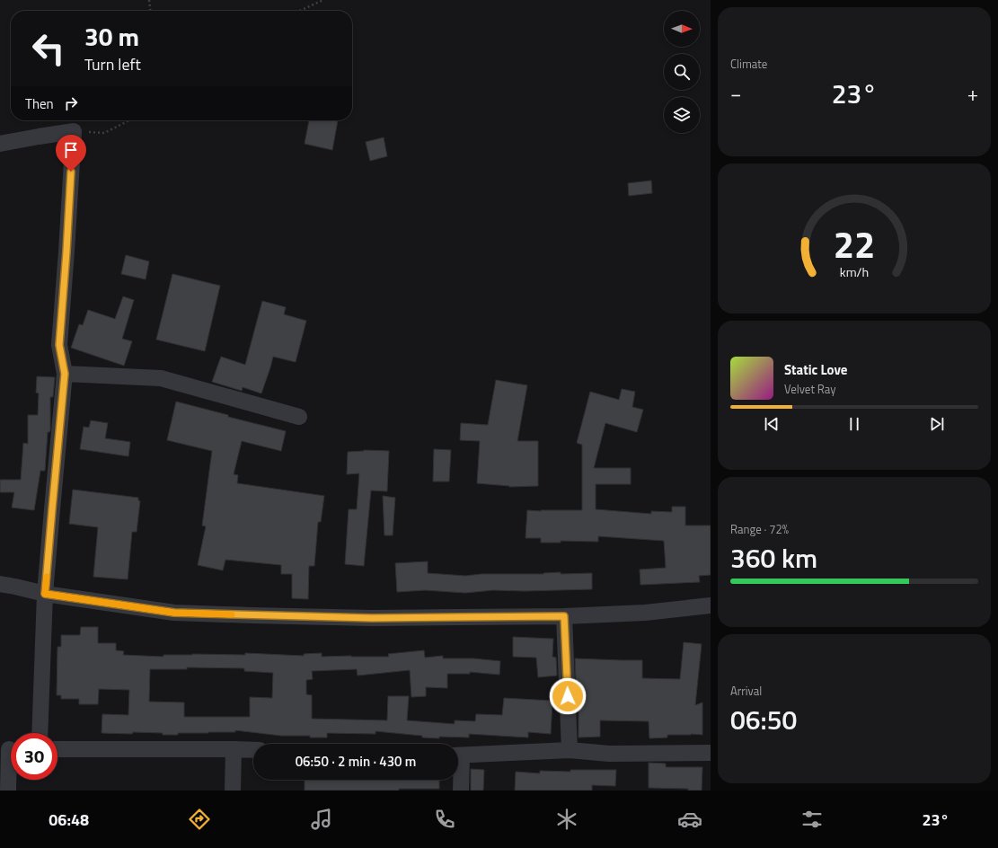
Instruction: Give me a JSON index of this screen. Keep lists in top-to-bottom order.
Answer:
{
  "north": "right",
  "page": {
    "tile": [
      "Climate",
      ["Range · 72%", "360 km"],
      ["Arrival", "06:50"]
    ],
    "turn": ["30 m", "Turn left"],
    "heat": ["−", "23°", "+"],
    "then": "Then",
    "song": ["Static Love", "Velvet Ray"],
    "limit": "30",
    "trip": "06:50 · 2 min · 430 m",
    "tabs": ["06:48", "23°"],
    "gauge": ["22", "km/h"]
  }
}
